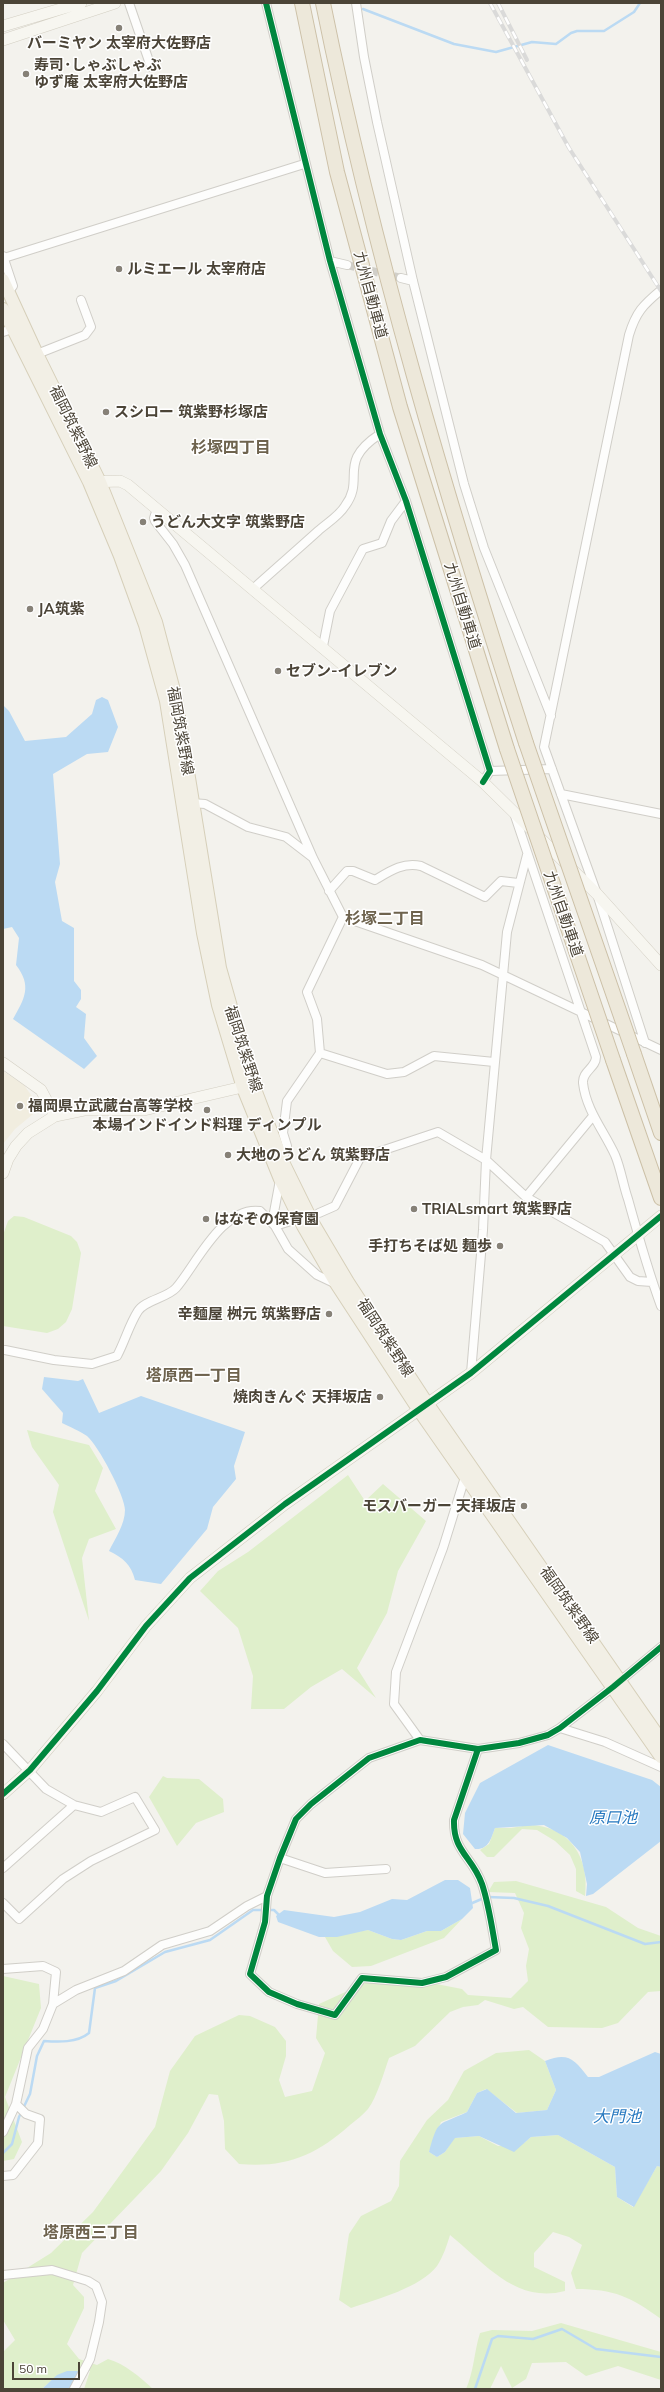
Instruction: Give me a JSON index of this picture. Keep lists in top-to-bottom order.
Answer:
{
  "streets": {
    "highway": ["九州自動車道"],
    "main road": ["福岡筑紫野線"]
  },
  "districts": [
    "杉塚四丁目",
    "杉塚二丁目",
    "塔原西一丁目",
    "塔原西三丁目"
  ],
  "water": ["原口池", "大門池"],
  "places": [
    "バーミヤン 太宰府大佐野店",
    "寿司･しゃぶしゃぶ ゆず庵 太宰府大佐野店",
    "ルミエール 太宰府店",
    "スシロー 筑紫野杉塚店",
    "うどん大文字 筑紫野店",
    "JA筑紫",
    "セブン-イレブン",
    "福岡県立武蔵台高等学校",
    "本場インドインド料理 ディンプル",
    "大地のうどん 筑紫野店",
    "TRIALsmart 筑紫野店",
    "はなぞの保育園",
    "手打ちそば処 麺歩",
    "辛麺屋 桝元 筑紫野店",
    "焼肉きんぐ 天拝坂店",
    "モスバーガー 天拝坂店"
  ],
  "scale_bar": "50 m"
}
